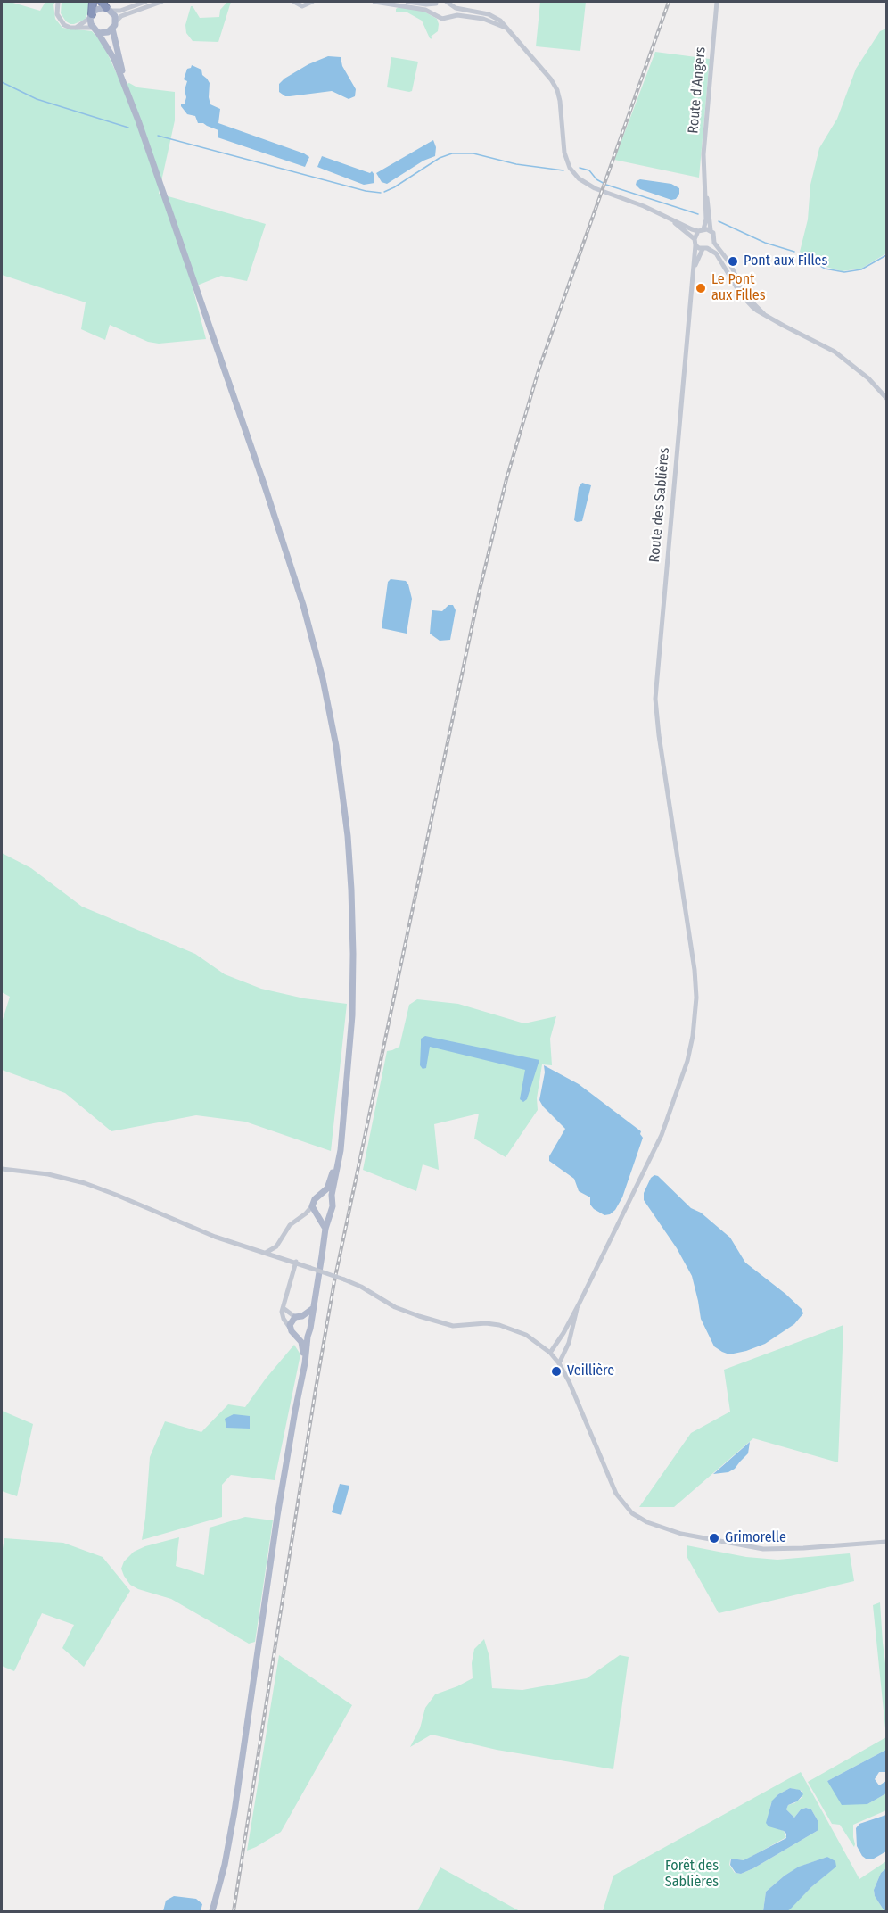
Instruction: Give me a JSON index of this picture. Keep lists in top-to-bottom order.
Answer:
{
  "streets": {
    "street": ["Route d'Angers", "Route des Sablières"]
  },
  "crossings": [
    ["Route d'Angers", "Route des Sablières"]
  ],
  "parks": ["Forêt des Sablières"],
  "places": [
    "Pont aux Filles",
    "Le Pont aux Filles",
    "Veillière",
    "Grimorelle"
  ]
}
